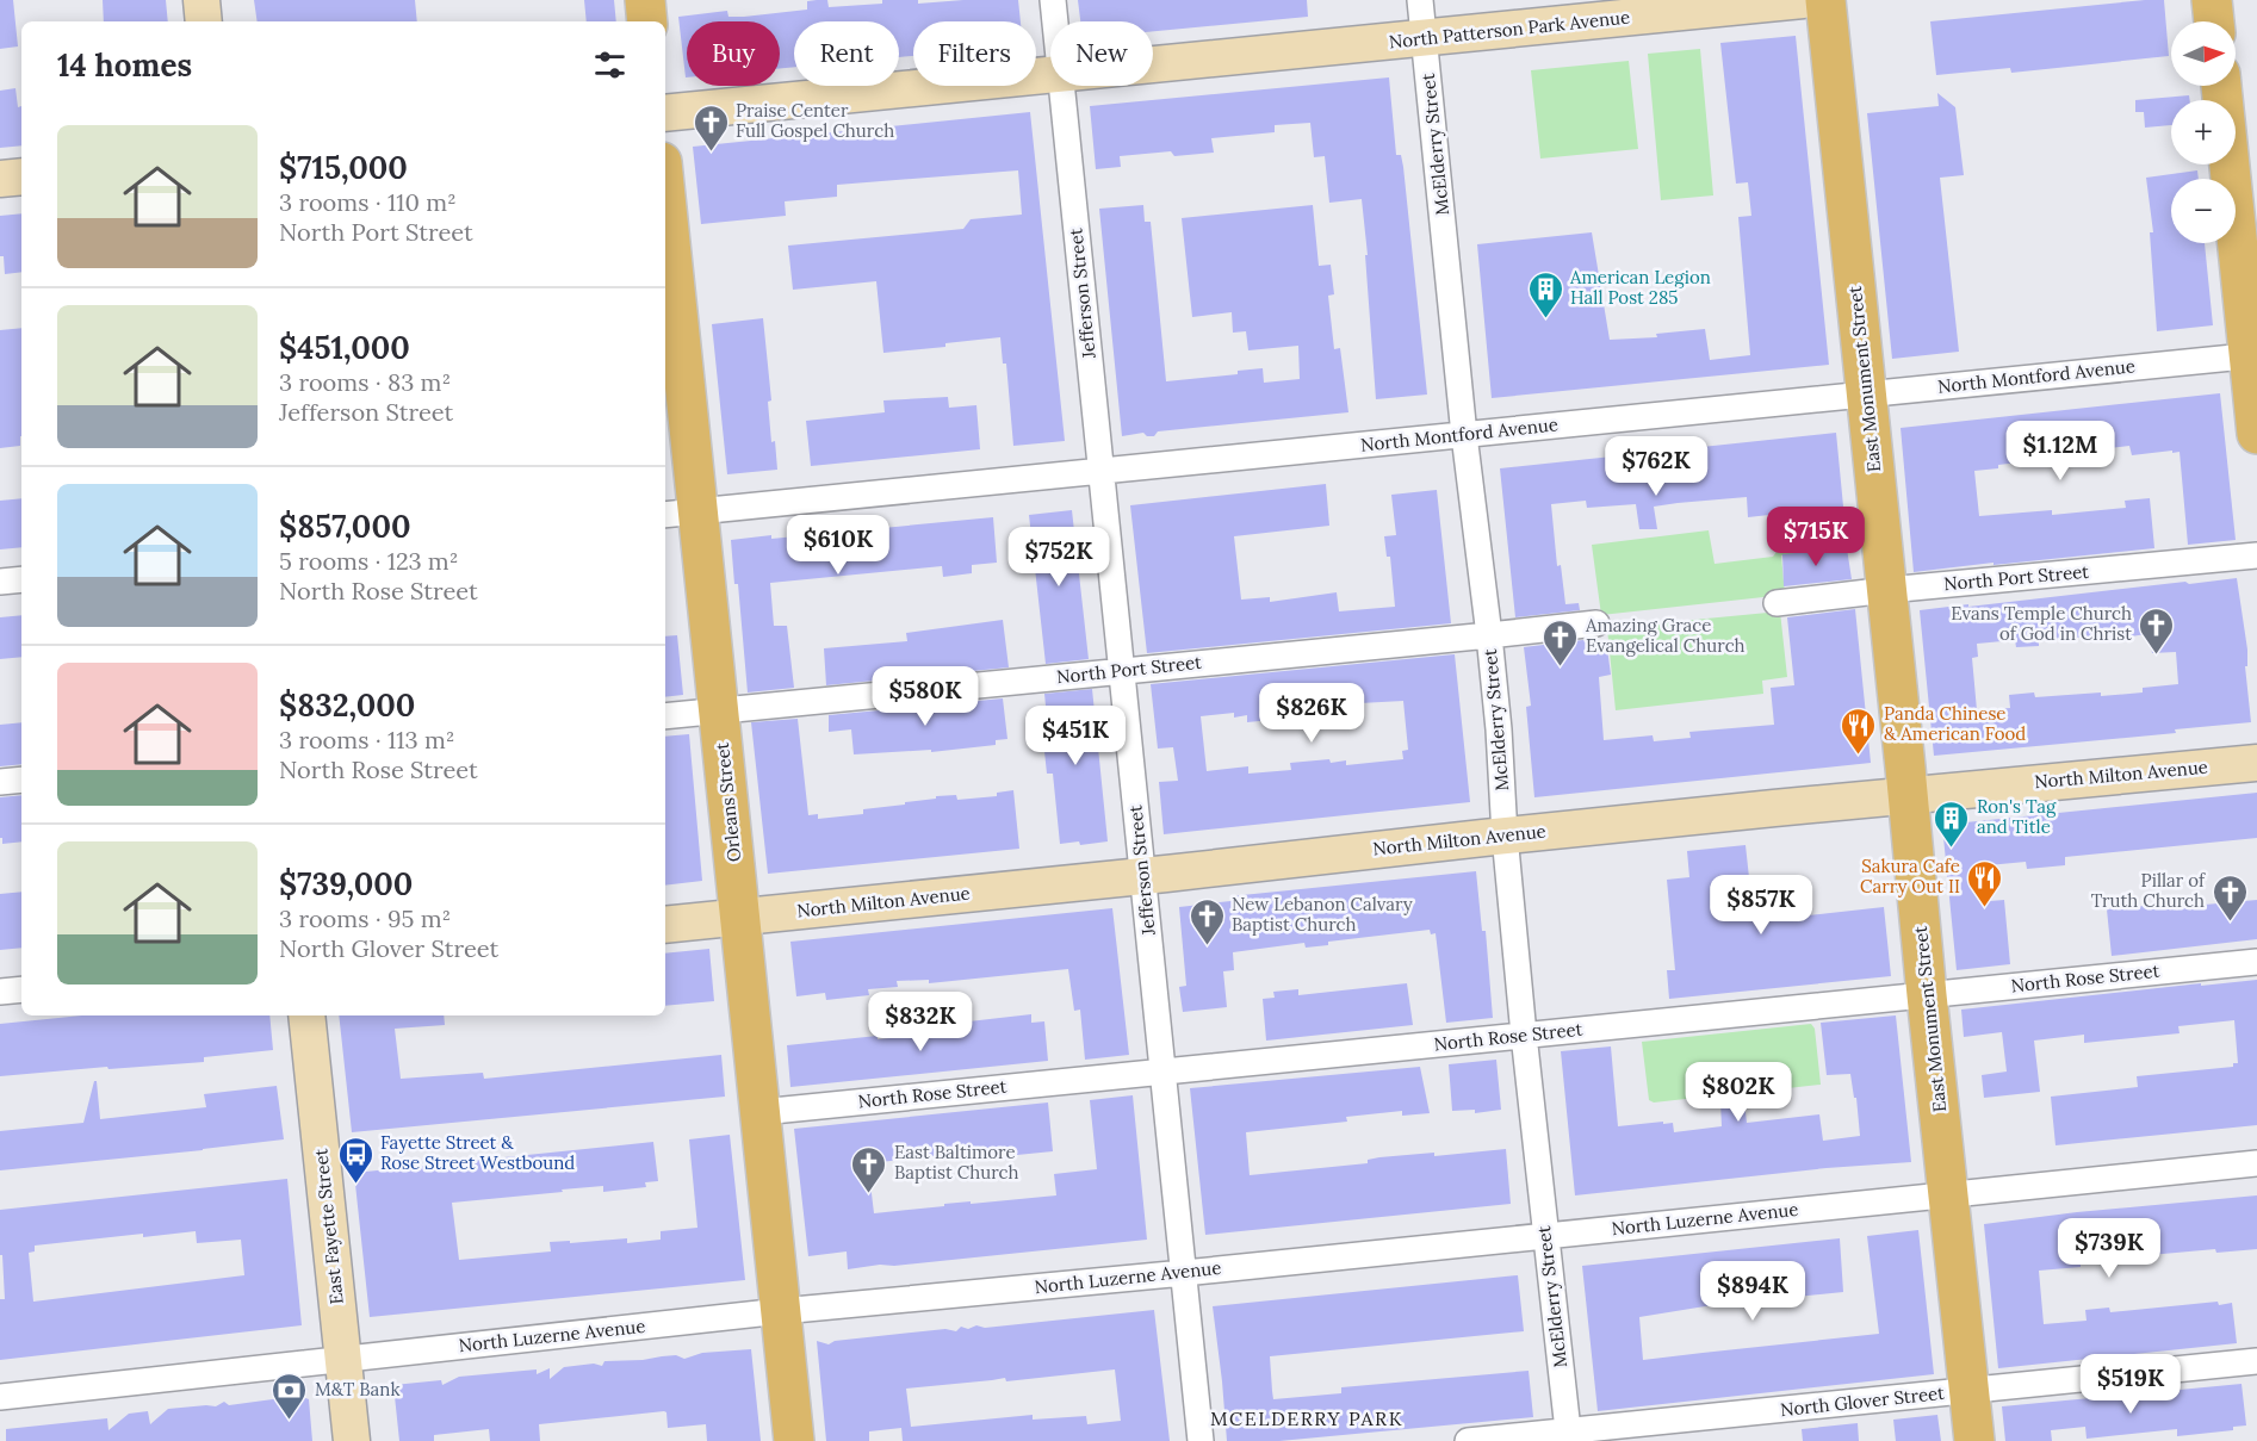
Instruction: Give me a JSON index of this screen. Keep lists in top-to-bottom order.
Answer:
{
  "streets": {
    "main road": ["East Monument Street", "Orleans Street"],
    "street": [
      "North Patterson Park Avenue",
      "McElderry Street",
      "Jefferson Street",
      "North Montford Avenue",
      "North Port Street",
      "North Milton Avenue",
      "North Rose Street",
      "North Luzerne Avenue",
      "East Fayette Street",
      "North Glover Street"
    ]
  },
  "crossings": [
    ["North Patterson Park Avenue", "McElderry Street"],
    ["McElderry Street", "North Montford Avenue"],
    ["McElderry Street", "North Port Street"],
    ["McElderry Street", "North Milton Avenue"],
    ["McElderry Street", "North Rose Street"],
    ["McElderry Street", "North Luzerne Avenue"],
    ["McElderry Street", "North Glover Street"],
    ["Jefferson Street", "North Montford Avenue"],
    ["Jefferson Street", "North Port Street"],
    ["Jefferson Street", "North Milton Avenue"],
    ["Jefferson Street", "North Rose Street"],
    ["Jefferson Street", "North Luzerne Avenue"],
    ["North Montford Avenue", "East Monument Street"],
    ["North Montford Avenue", "Orleans Street"],
    ["East Monument Street", "North Port Street"],
    ["East Monument Street", "North Milton Avenue"],
    ["East Monument Street", "North Rose Street"],
    ["East Monument Street", "North Luzerne Avenue"],
    ["East Monument Street", "North Glover Street"],
    ["North Port Street", "Orleans Street"],
    ["North Milton Avenue", "Orleans Street"],
    ["Orleans Street", "North Rose Street"],
    ["Orleans Street", "North Luzerne Avenue"],
    ["North Luzerne Avenue", "East Fayette Street"]
  ],
  "districts": ["MCELDERRY PARK"],
  "places": {
    "church": [
      "Praise Center Full Gospel Church",
      "Evans Temple Church of God in Christ",
      "Amazing Grace Evangelical Church",
      "Pillar of Truth Church",
      "New Lebanon Calvary Baptist Church",
      "East Baltimore Baptist Church"
    ],
    "building": ["American Legion Hall Post 285", "Ron's Tag and Title"],
    "restaurant": ["Panda Chinese & American Food", "Sakura Cafe Carry Out II"],
    "bus stop": ["Fayette Street & Rose Street Westbound"],
    "bank": ["M&T Bank"]
  },
  "north": "right",
  "page": {
    "map_buttons": ["+", "−"],
    "chip": [
      "Buy",
      "Rent",
      "Filters",
      "New"
    ],
    "heading": "14 homes",
    "list": [
      {
        "name": "$715,000",
        "note": "3 rooms · 110 m² · North Port Street"
      },
      {
        "name": "$451,000",
        "note": "3 rooms · 83 m² · Jefferson Street"
      },
      {
        "name": "$857,000",
        "note": "5 rooms · 123 m² · North Rose Street"
      },
      {
        "name": "$832,000",
        "note": "3 rooms · 113 m² · North Rose Street"
      },
      {
        "name": "$739,000",
        "note": "3 rooms · 95 m² · North Glover Street"
      }
    ],
    "price": [
      "$1.12M",
      "$762K",
      "$715K",
      "$610K",
      "$752K",
      "$580K",
      "$826K",
      "$451K",
      "$857K",
      "$832K",
      "$802K",
      "$739K",
      "$894K",
      "$519K"
    ]
  }
}
